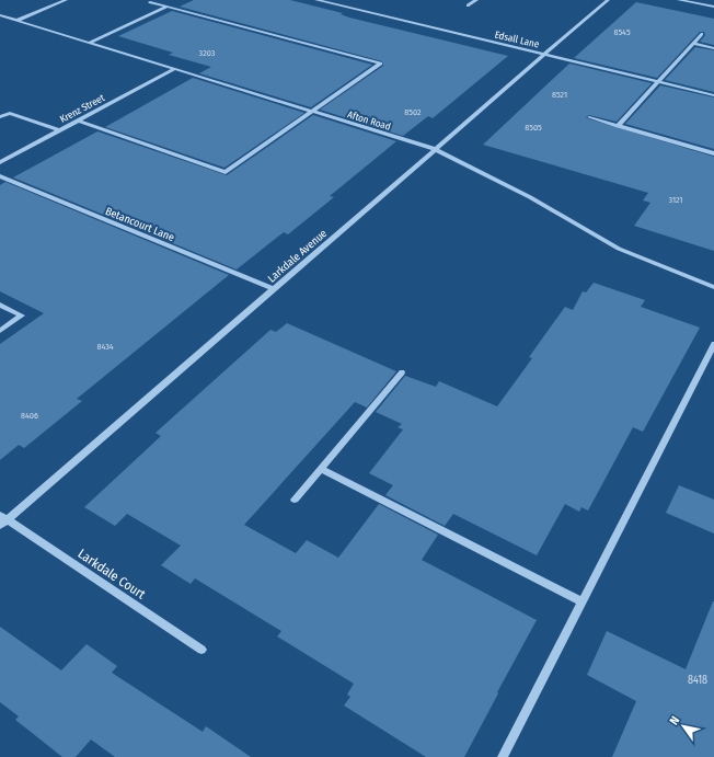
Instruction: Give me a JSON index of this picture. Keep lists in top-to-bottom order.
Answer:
{
  "streets": {
    "street": [
      "Edsall Lane",
      "Krenz Street",
      "Afton Road",
      "Betancourt Lane",
      "Larkdale Avenue",
      "Larkdale Court"
    ]
  },
  "crossings": [
    ["Edsall Lane", "Larkdale Avenue"],
    ["Krenz Street", "Afton Road"],
    ["Afton Road", "Larkdale Avenue"],
    ["Betancourt Lane", "Larkdale Avenue"],
    ["Larkdale Avenue", "Larkdale Court"]
  ],
  "house_numbers": [
    "8545",
    "3203",
    "8521",
    "8502",
    "8505",
    "3121",
    "8434",
    "8406",
    "8418"
  ],
  "north": "top left"
}
